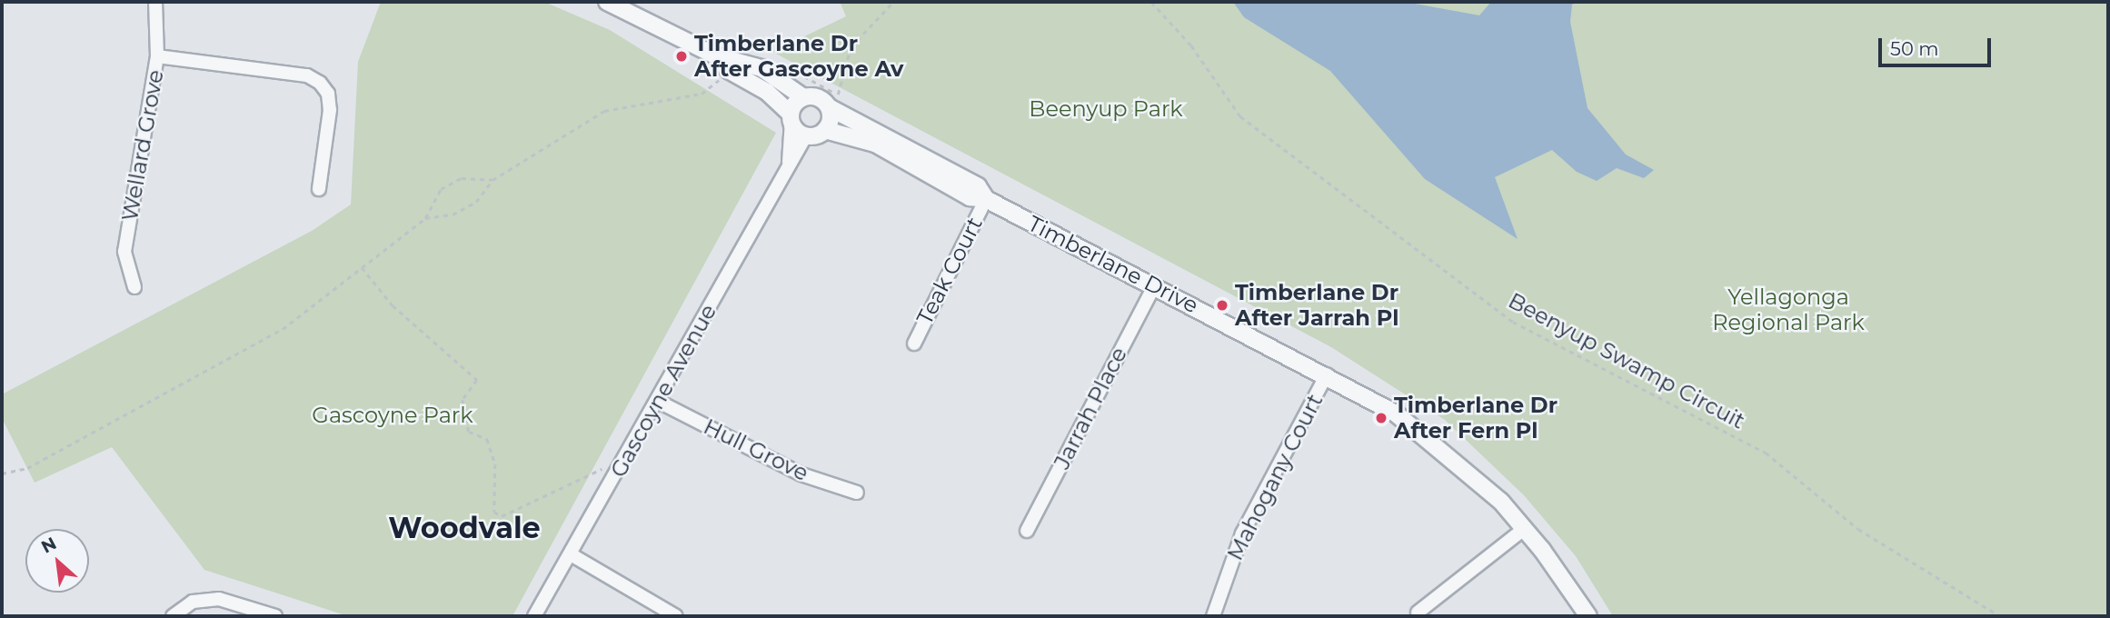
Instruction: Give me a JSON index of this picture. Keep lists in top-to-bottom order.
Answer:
{
  "streets": {
    "street": [
      "Wellard Grove",
      "Timberlane Drive",
      "Teak Court",
      "Gascoyne Avenue",
      "Jarrah Place",
      "Hull Grove",
      "Mahogany Court"
    ],
    "path": ["Beenyup Swamp Circuit"]
  },
  "crossings": [
    ["Timberlane Drive", "Teak Court"],
    ["Timberlane Drive", "Gascoyne Avenue"],
    ["Timberlane Drive", "Jarrah Place"],
    ["Timberlane Drive", "Mahogany Court"],
    ["Gascoyne Avenue", "Hull Grove"]
  ],
  "districts": ["Woodvale"],
  "parks": ["Beenyup Park", "Yellagonga Regional Park", "Gascoyne Park"],
  "places": ["Timberlane Dr After Gascoyne Av", "Timberlane Dr After Jarrah Pl", "Timberlane Dr After Fern Pl"],
  "scale_bar": "50 m",
  "north": "top left"
}
